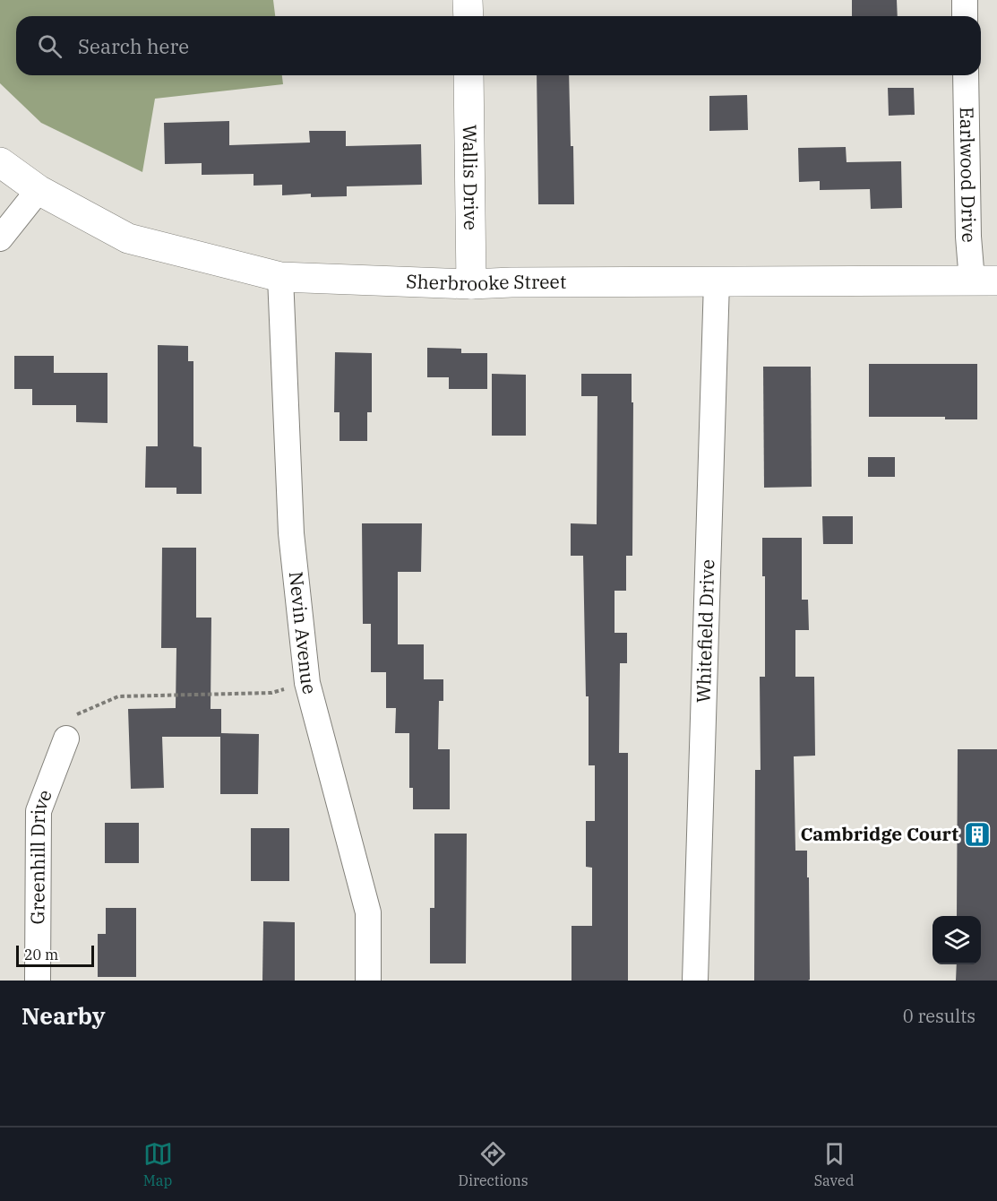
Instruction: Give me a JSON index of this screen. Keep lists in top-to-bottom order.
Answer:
{
  "streets": {
    "main road": ["Wallis Drive", "Sherbrooke Street"],
    "street": [
      "Earlwood Drive",
      "Whitefield Drive",
      "Nevin Avenue",
      "Greenhill Drive"
    ]
  },
  "crossings": [
    ["Earlwood Drive", "Sherbrooke Street"],
    ["Wallis Drive", "Sherbrooke Street"],
    ["Sherbrooke Street", "Whitefield Drive"],
    ["Sherbrooke Street", "Nevin Avenue"]
  ],
  "places": {
    "building": ["Cambridge Court"]
  },
  "scale_bar": "20 m",
  "page": {
    "search": "Search here",
    "scale": "20 m",
    "heading": ["Nearby", "0 results"],
    "nav": ["Map", "Directions", "Saved"]
  }
}
